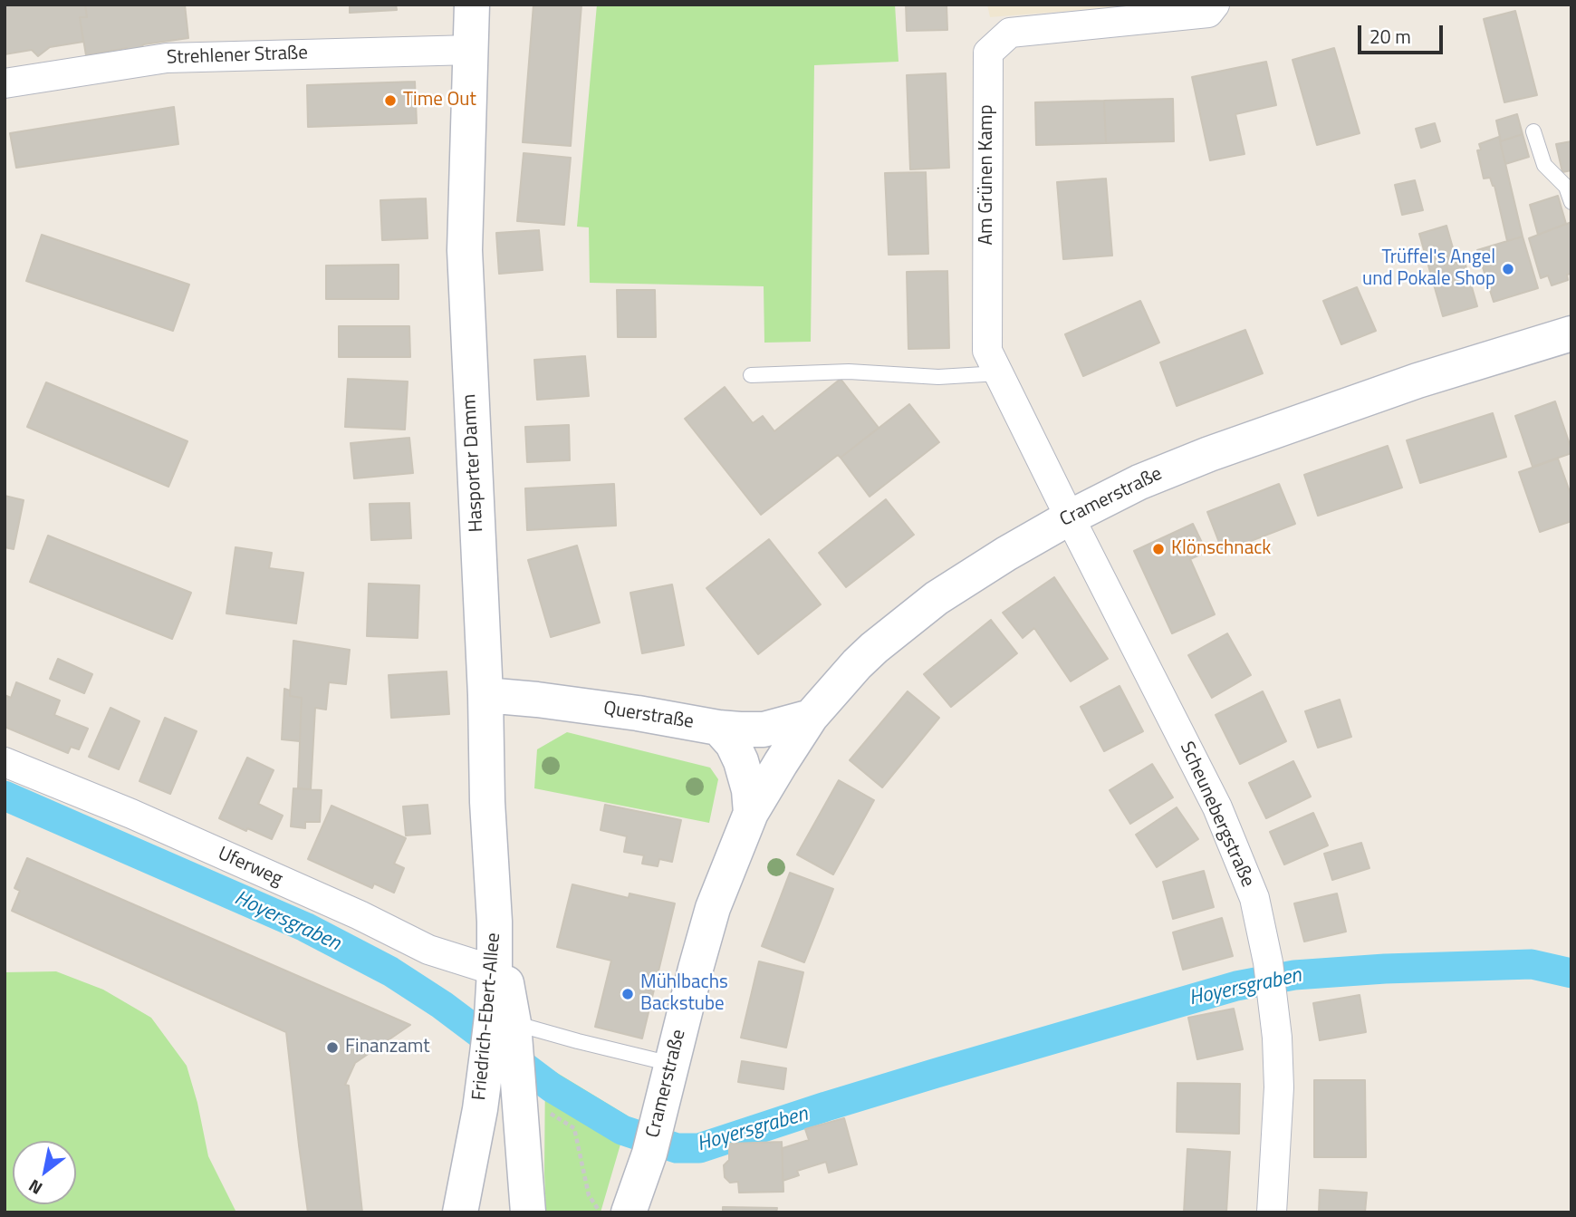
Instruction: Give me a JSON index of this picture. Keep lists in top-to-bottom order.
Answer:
{
  "streets": {
    "main road": [
      "Hasporter Damm",
      "Cramerstraße",
      "Querstraße",
      "Friedrich-Ebert-Allee"
    ],
    "street": [
      "Strehlener Straße",
      "Am Grünen Kamp",
      "Scheunebergstraße",
      "Uferweg"
    ]
  },
  "crossings": [
    ["Strehlener Straße", "Hasporter Damm"],
    ["Am Grünen Kamp", "Cramerstraße"],
    ["Am Grünen Kamp", "Scheunebergstraße"],
    ["Hasporter Damm", "Querstraße"],
    ["Hasporter Damm", "Friedrich-Ebert-Allee"],
    ["Cramerstraße", "Querstraße"],
    ["Cramerstraße", "Scheunebergstraße"],
    ["Uferweg", "Friedrich-Ebert-Allee"]
  ],
  "water": ["Hoyersgraben"],
  "places": [
    "Time Out",
    "Trüffel's Angel und Pokale Shop",
    "Klönschnack",
    "Mühlbachs Backstube",
    "Finanzamt"
  ],
  "scale_bar": "20 m",
  "north": "bottom left"
}
